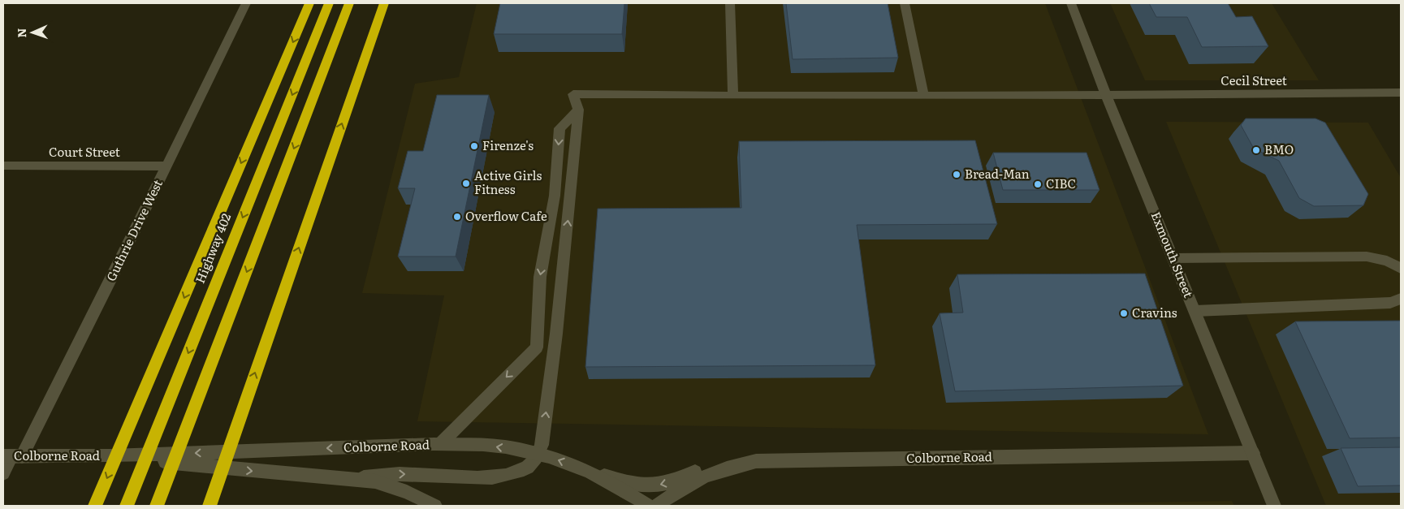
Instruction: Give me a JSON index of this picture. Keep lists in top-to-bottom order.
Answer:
{
  "streets": {
    "highway": ["Highway 402"],
    "street": [
      "Cecil Street",
      "Court Street",
      "Guthrie Drive West",
      "Exmouth Street",
      "Colborne Road"
    ]
  },
  "crossings": [
    ["Cecil Street", "Exmouth Street"],
    ["Court Street", "Guthrie Drive West"],
    ["Guthrie Drive West", "Colborne Road"],
    ["Exmouth Street", "Colborne Road"]
  ],
  "places": [
    "Firenze's",
    "BMO",
    "Bread-Man",
    "Active Girls Fitness",
    "CIBC",
    "Overflow Cafe",
    "Cravins"
  ],
  "north": "left"
}
